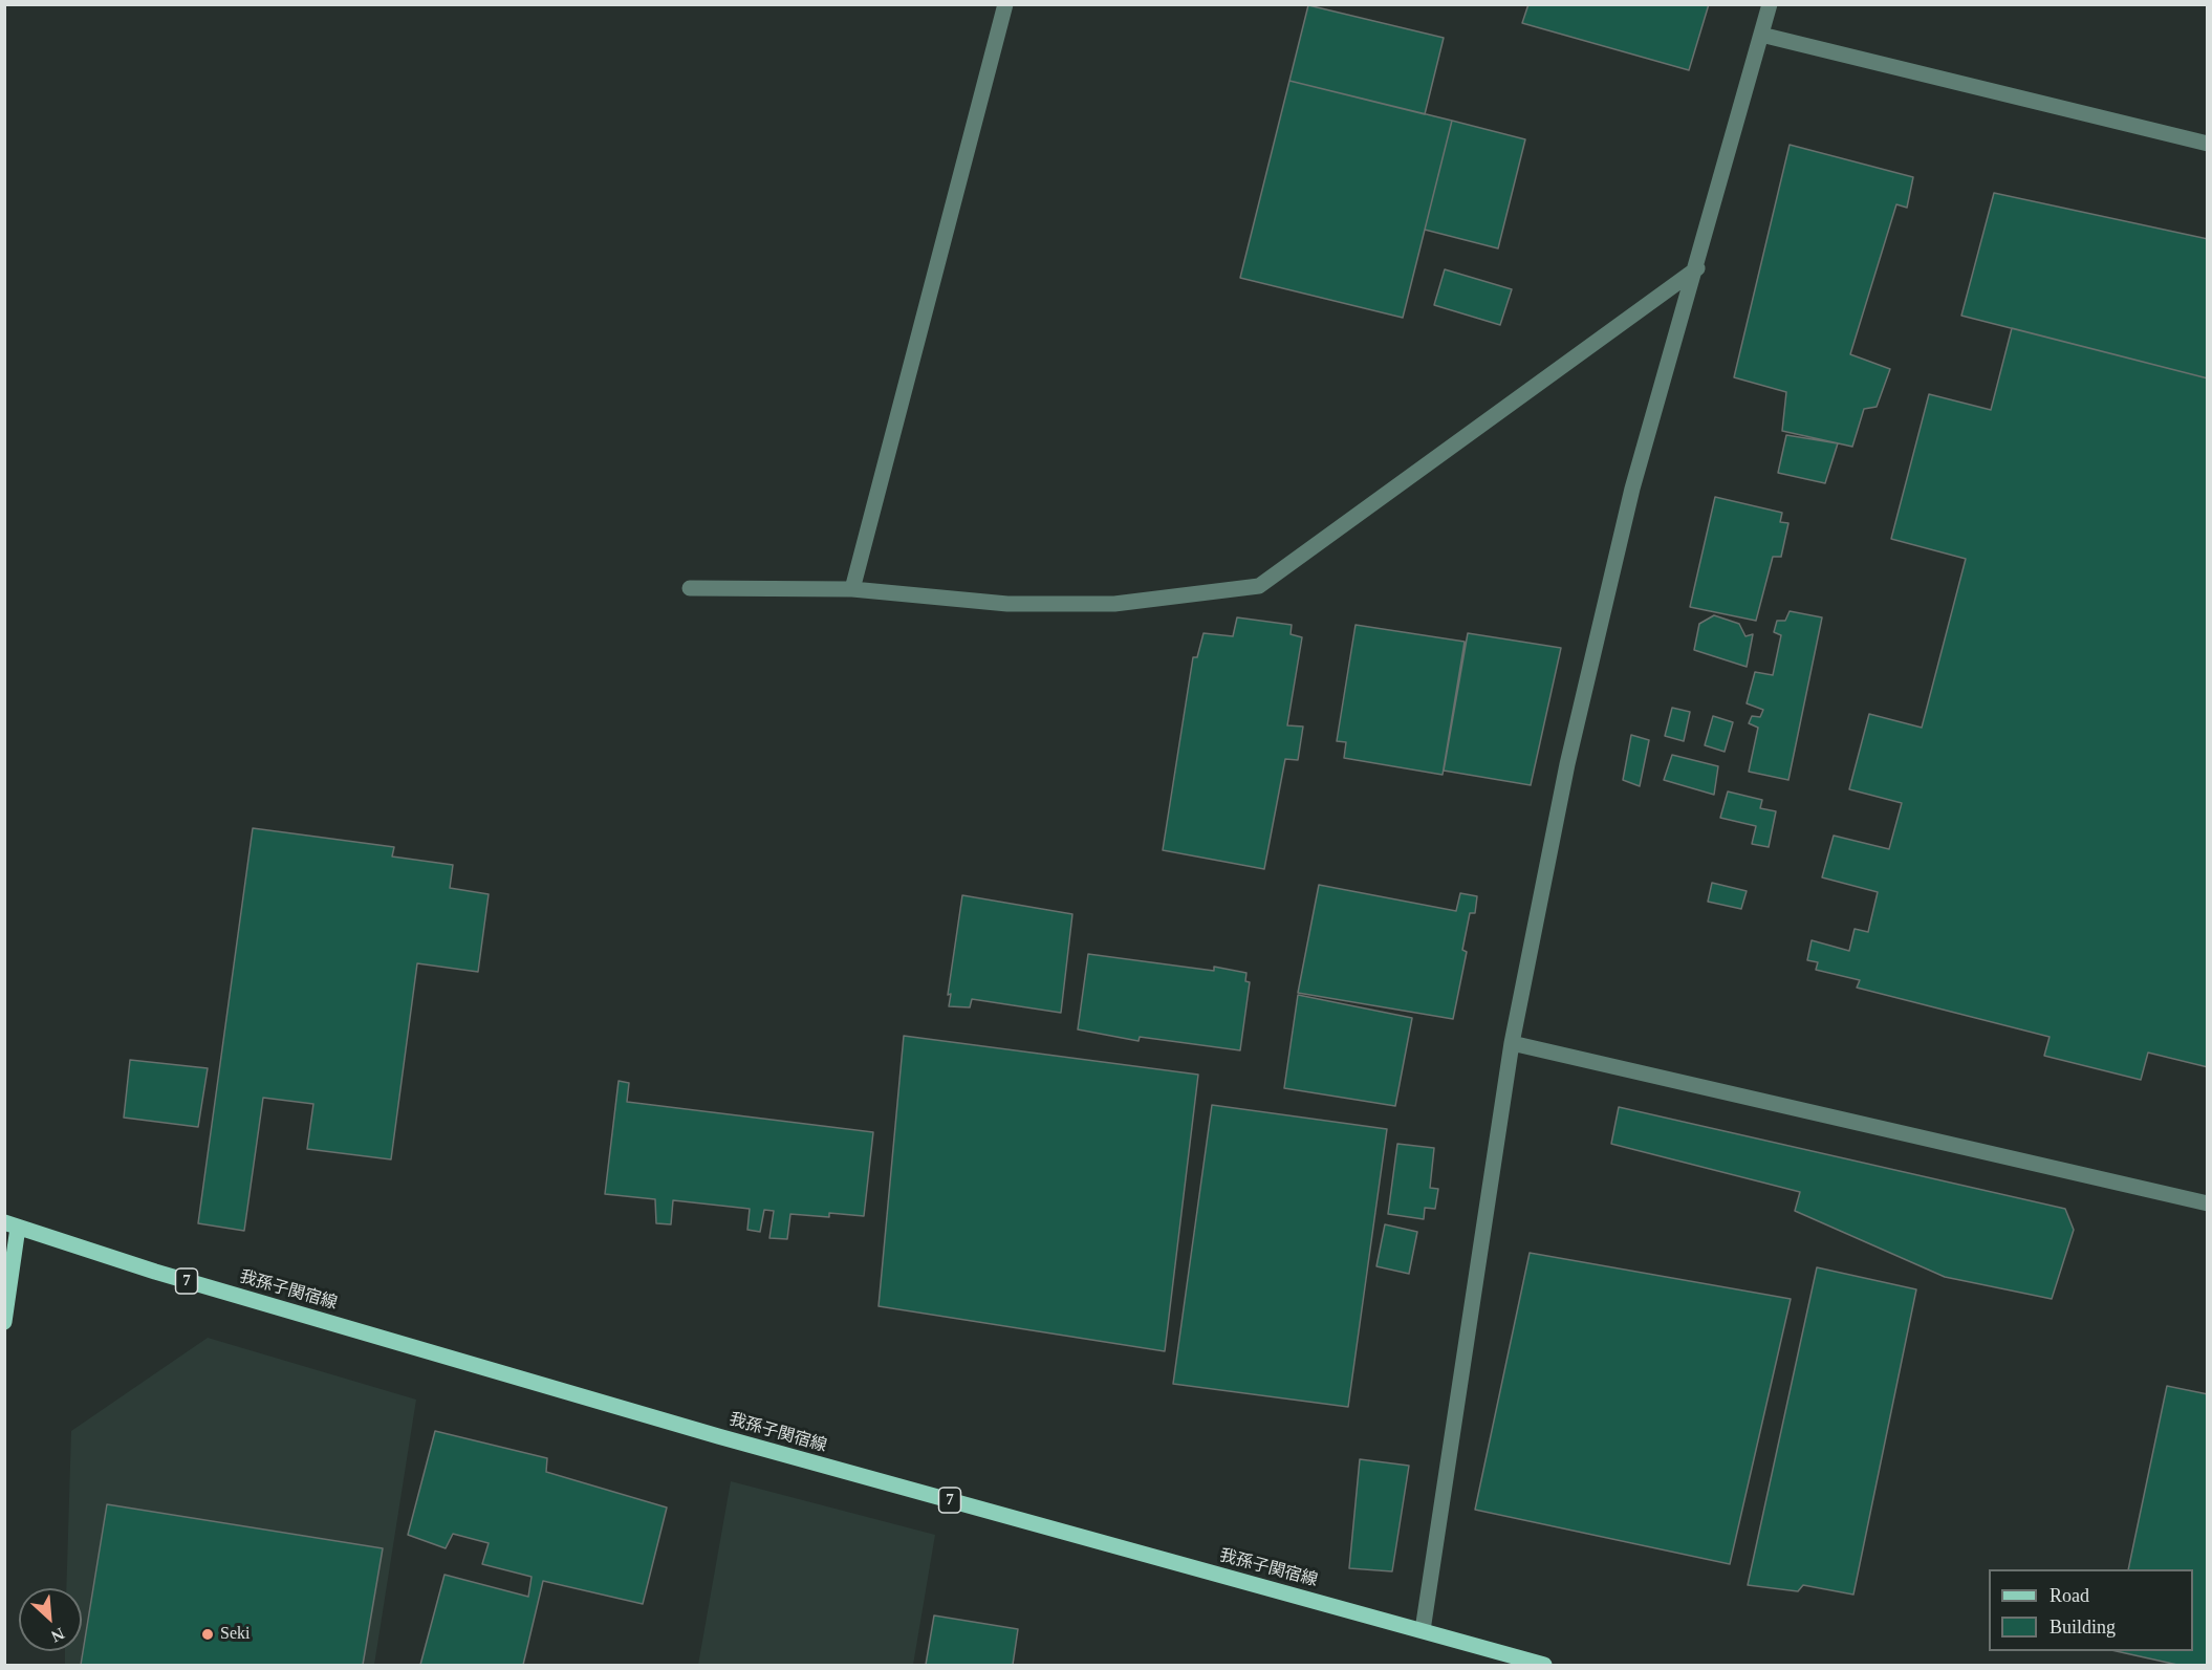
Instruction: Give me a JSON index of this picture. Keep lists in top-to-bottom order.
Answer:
{
  "streets": {
    "main road": ["7", "我孫子関宿線"]
  },
  "places": ["Seki"],
  "legend": ["Road", "Building"],
  "north": "bottom right"
}
